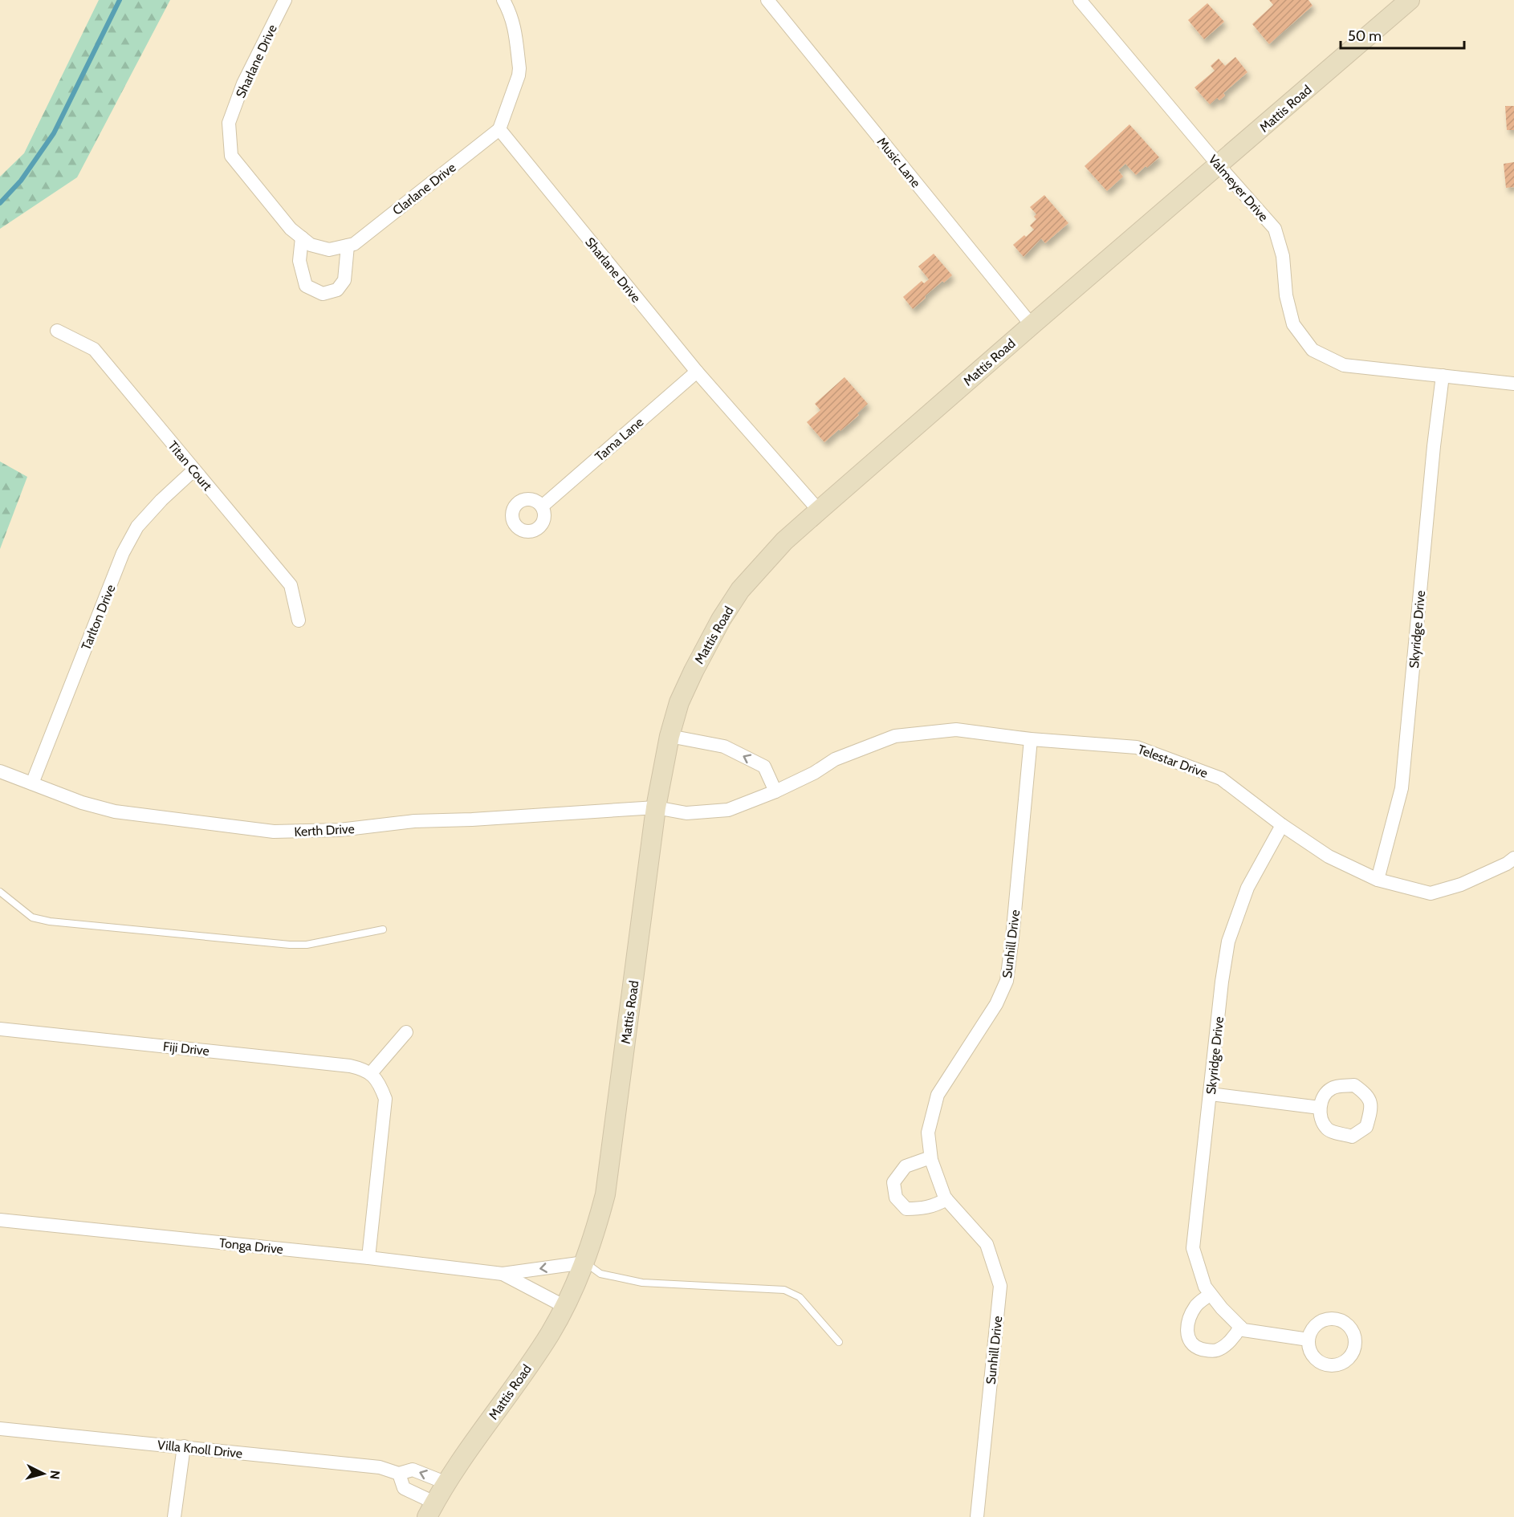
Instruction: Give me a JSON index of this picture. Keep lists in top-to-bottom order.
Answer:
{
  "streets": {
    "main road": ["Mattis Road"],
    "street": [
      "Sharlane Drive",
      "Music Lane",
      "Valmeyer Drive",
      "Clarlane Drive",
      "Tama Lane",
      "Titan Court",
      "Tarlton Drive",
      "Skyridge Drive",
      "Telestar Drive",
      "Kerth Drive",
      "Sunhill Drive",
      "Fiji Drive",
      "Tonga Drive",
      "Villa Knoll Drive"
    ]
  },
  "crossings": [
    ["Sharlane Drive", "Mattis Road"],
    ["Sharlane Drive", "Clarlane Drive"],
    ["Sharlane Drive", "Tama Lane"],
    ["Mattis Road", "Music Lane"],
    ["Mattis Road", "Valmeyer Drive"],
    ["Mattis Road", "Telestar Drive"],
    ["Mattis Road", "Kerth Drive"],
    ["Mattis Road", "Tonga Drive"],
    ["Mattis Road", "Villa Knoll Drive"],
    ["Valmeyer Drive", "Skyridge Drive"],
    ["Titan Court", "Tarlton Drive"],
    ["Tarlton Drive", "Kerth Drive"],
    ["Skyridge Drive", "Telestar Drive"],
    ["Telestar Drive", "Kerth Drive"],
    ["Telestar Drive", "Sunhill Drive"]
  ],
  "scale_bar": "50 m",
  "north": "right"
}
